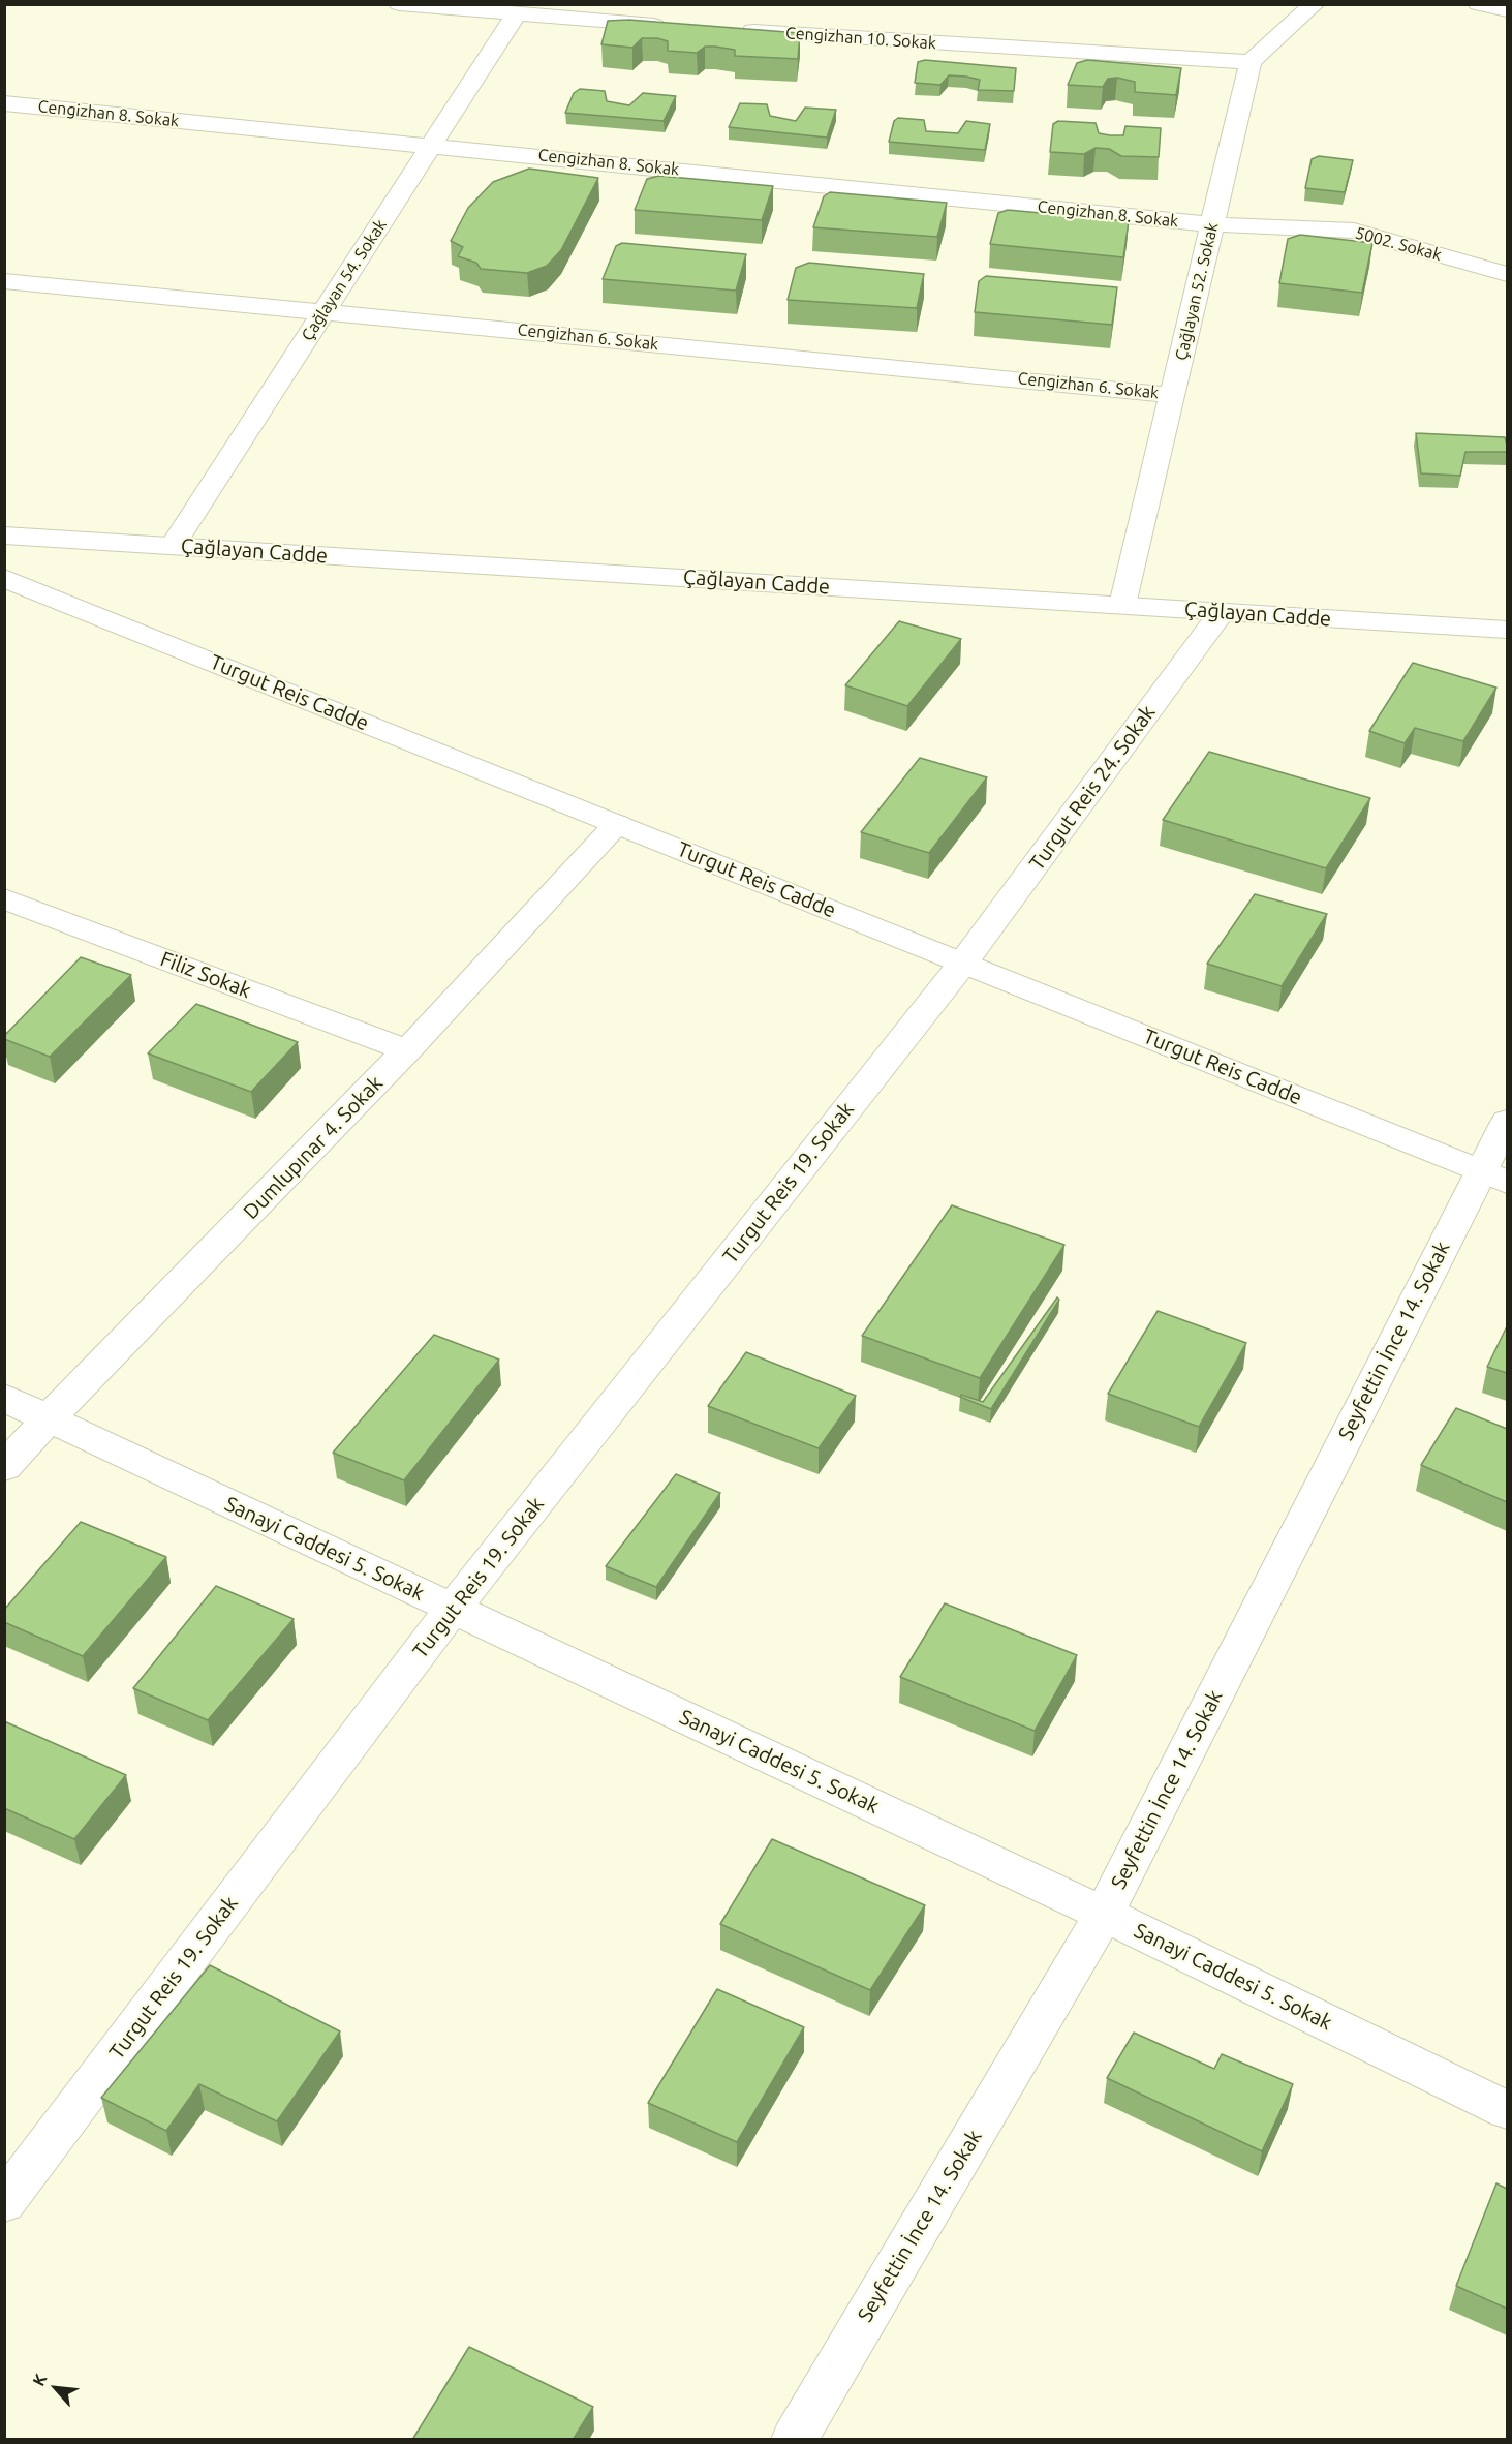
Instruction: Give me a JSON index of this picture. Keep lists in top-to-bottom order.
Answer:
{
  "streets": {
    "street": [
      "Cengizhan 10. Sokak",
      "Cengizhan 8. Sokak",
      "5002. Sokak",
      "Çağlayan 54. Sokak",
      "Çağlayan 52. Sokak",
      "Cengizhan 6. Sokak",
      "Çağlayan Cadde",
      "Turgut Reis Cadde",
      "Turgut Reis 24. Sokak",
      "Filiz Sokak",
      "Dumlupınar 4. Sokak",
      "Turgut Reis 19. Sokak",
      "Seyfettin İnce 14. Sokak",
      "Sanayi Caddesi 5. Sokak"
    ]
  },
  "crossings": [
    ["Cengizhan 10. Sokak", "Çağlayan 52. Sokak"],
    ["Cengizhan 8. Sokak", "5002. Sokak"],
    ["Cengizhan 8. Sokak", "Çağlayan 54. Sokak"],
    ["Cengizhan 8. Sokak", "Çağlayan 52. Sokak"],
    ["5002. Sokak", "Çağlayan 52. Sokak"],
    ["Çağlayan 54. Sokak", "Cengizhan 6. Sokak"],
    ["Çağlayan 54. Sokak", "Çağlayan Cadde"],
    ["Çağlayan 52. Sokak", "Cengizhan 6. Sokak"],
    ["Çağlayan 52. Sokak", "Çağlayan Cadde"],
    ["Çağlayan Cadde", "Turgut Reis 24. Sokak"],
    ["Turgut Reis Cadde", "Turgut Reis 24. Sokak"],
    ["Turgut Reis Cadde", "Dumlupınar 4. Sokak"],
    ["Turgut Reis Cadde", "Turgut Reis 19. Sokak"],
    ["Turgut Reis Cadde", "Seyfettin İnce 14. Sokak"],
    ["Turgut Reis 24. Sokak", "Turgut Reis 19. Sokak"],
    ["Filiz Sokak", "Dumlupınar 4. Sokak"],
    ["Dumlupınar 4. Sokak", "Sanayi Caddesi 5. Sokak"],
    ["Turgut Reis 19. Sokak", "Sanayi Caddesi 5. Sokak"],
    ["Seyfettin İnce 14. Sokak", "Sanayi Caddesi 5. Sokak"]
  ],
  "north": "top left"
}
